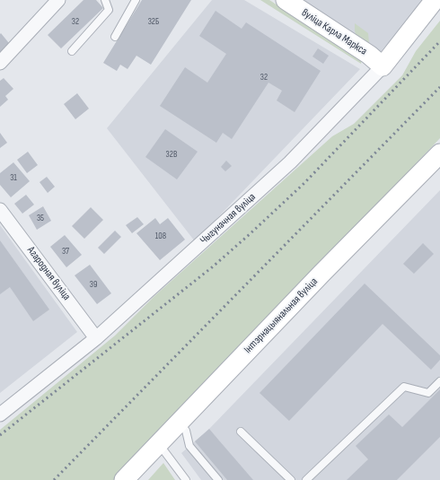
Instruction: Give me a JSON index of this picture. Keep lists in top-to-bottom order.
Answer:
{
  "streets": {
    "street": [
      "вуліца Карла Маркса",
      "Чыгуначная вуліца",
      "Агародная вуліца",
      "Інтэрнацыянальная вуліца"
    ]
  },
  "crossings": [
    ["вуліца Карла Маркса", "Чыгуначная вуліца"],
    ["Чыгуначная вуліца", "Агародная вуліца"]
  ],
  "house_numbers": [
    "32",
    "32Б",
    "32",
    "32В",
    "31",
    "35",
    "108",
    "37",
    "39"
  ]
}
